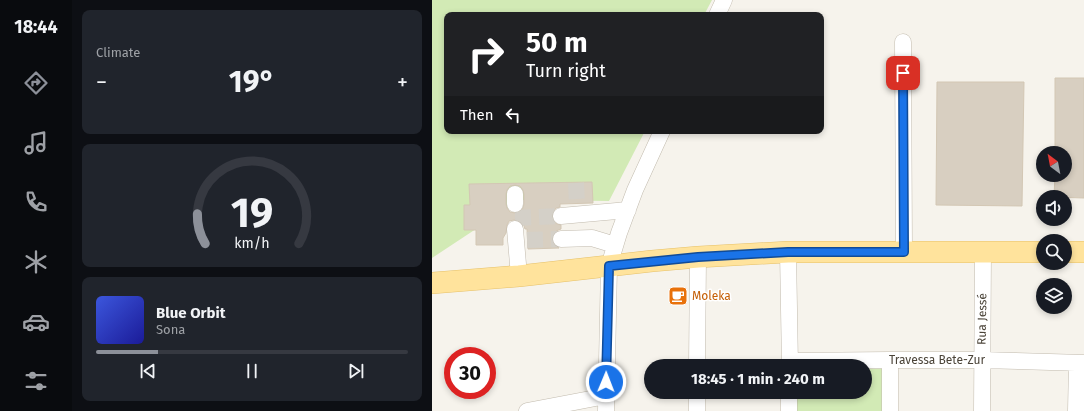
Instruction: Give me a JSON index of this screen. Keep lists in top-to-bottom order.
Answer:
{
  "streets": {
    "street": ["Rua Jessé", "Travessa Bete-Zur"]
  },
  "crossings": [
    ["Rua Jessé", "Travessa Bete-Zur"]
  ],
  "places": {
    "cafe": ["Moleka"]
  },
  "north": "top left",
  "page": {
    "tabs": "18:44",
    "tile": "Climate",
    "turn": ["50 m", "Turn right"],
    "heat": ["−", "19°", "+"],
    "then": "Then",
    "song": ["Blue Orbit", "Sona"],
    "limit": "30",
    "trip": "18:45 · 1 min · 240 m",
    "gauge": ["19", "km/h"]
  }
}
